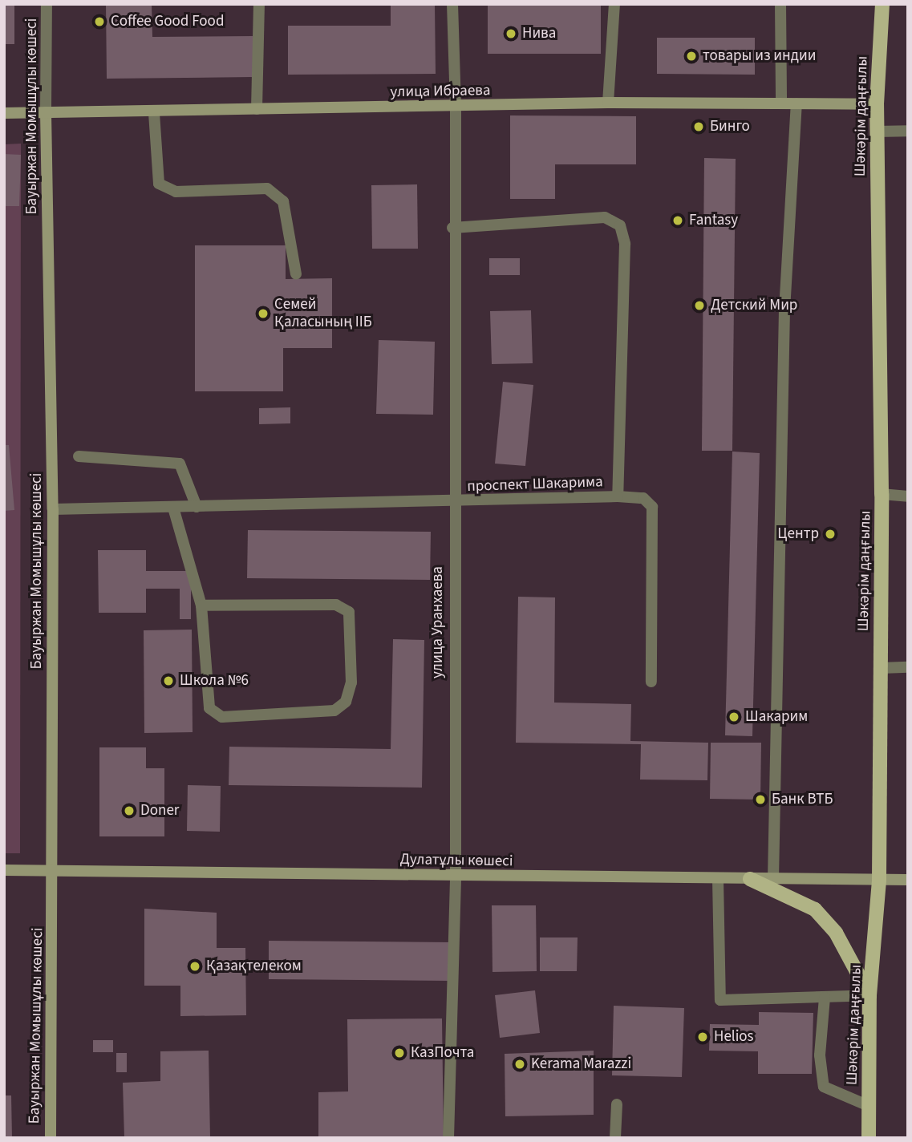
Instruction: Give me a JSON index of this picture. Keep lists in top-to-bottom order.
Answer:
{
  "streets": {
    "main road": ["Шәкәрім даңғылы"],
    "street": [
      "улица Ибраева",
      "Бауыржан Момышұлы көшесі",
      "проспект Шакарима",
      "улица Уранхаева",
      "Дулатұлы көшесі"
    ]
  },
  "crossings": [
    ["улица Ибраева", "Бауыржан Момышұлы көшесі"],
    ["улица Ибраева", "Шәкәрім даңғылы"],
    ["улица Ибраева", "улица Уранхаева"],
    ["Бауыржан Момышұлы көшесі", "проспект Шакарима"],
    ["Бауыржан Момышұлы көшесі", "Дулатұлы көшесі"],
    ["Шәкәрім даңғылы", "Дулатұлы көшесі"],
    ["проспект Шакарима", "улица Уранхаева"],
    ["улица Уранхаева", "Дулатұлы көшесі"]
  ],
  "places": [
    "Coffee Good Food",
    "Нива",
    "товары из индии",
    "Бинго",
    "Fantasy",
    "Детский Мир",
    "Семей Қаласының ІІБ",
    "Центр",
    "Школа №6",
    "Шакарим",
    "Банк ВТБ",
    "Doner",
    "Қазақтелеком",
    "Helios",
    "КазПочта",
    "Kerama Marazzi"
  ]
}
